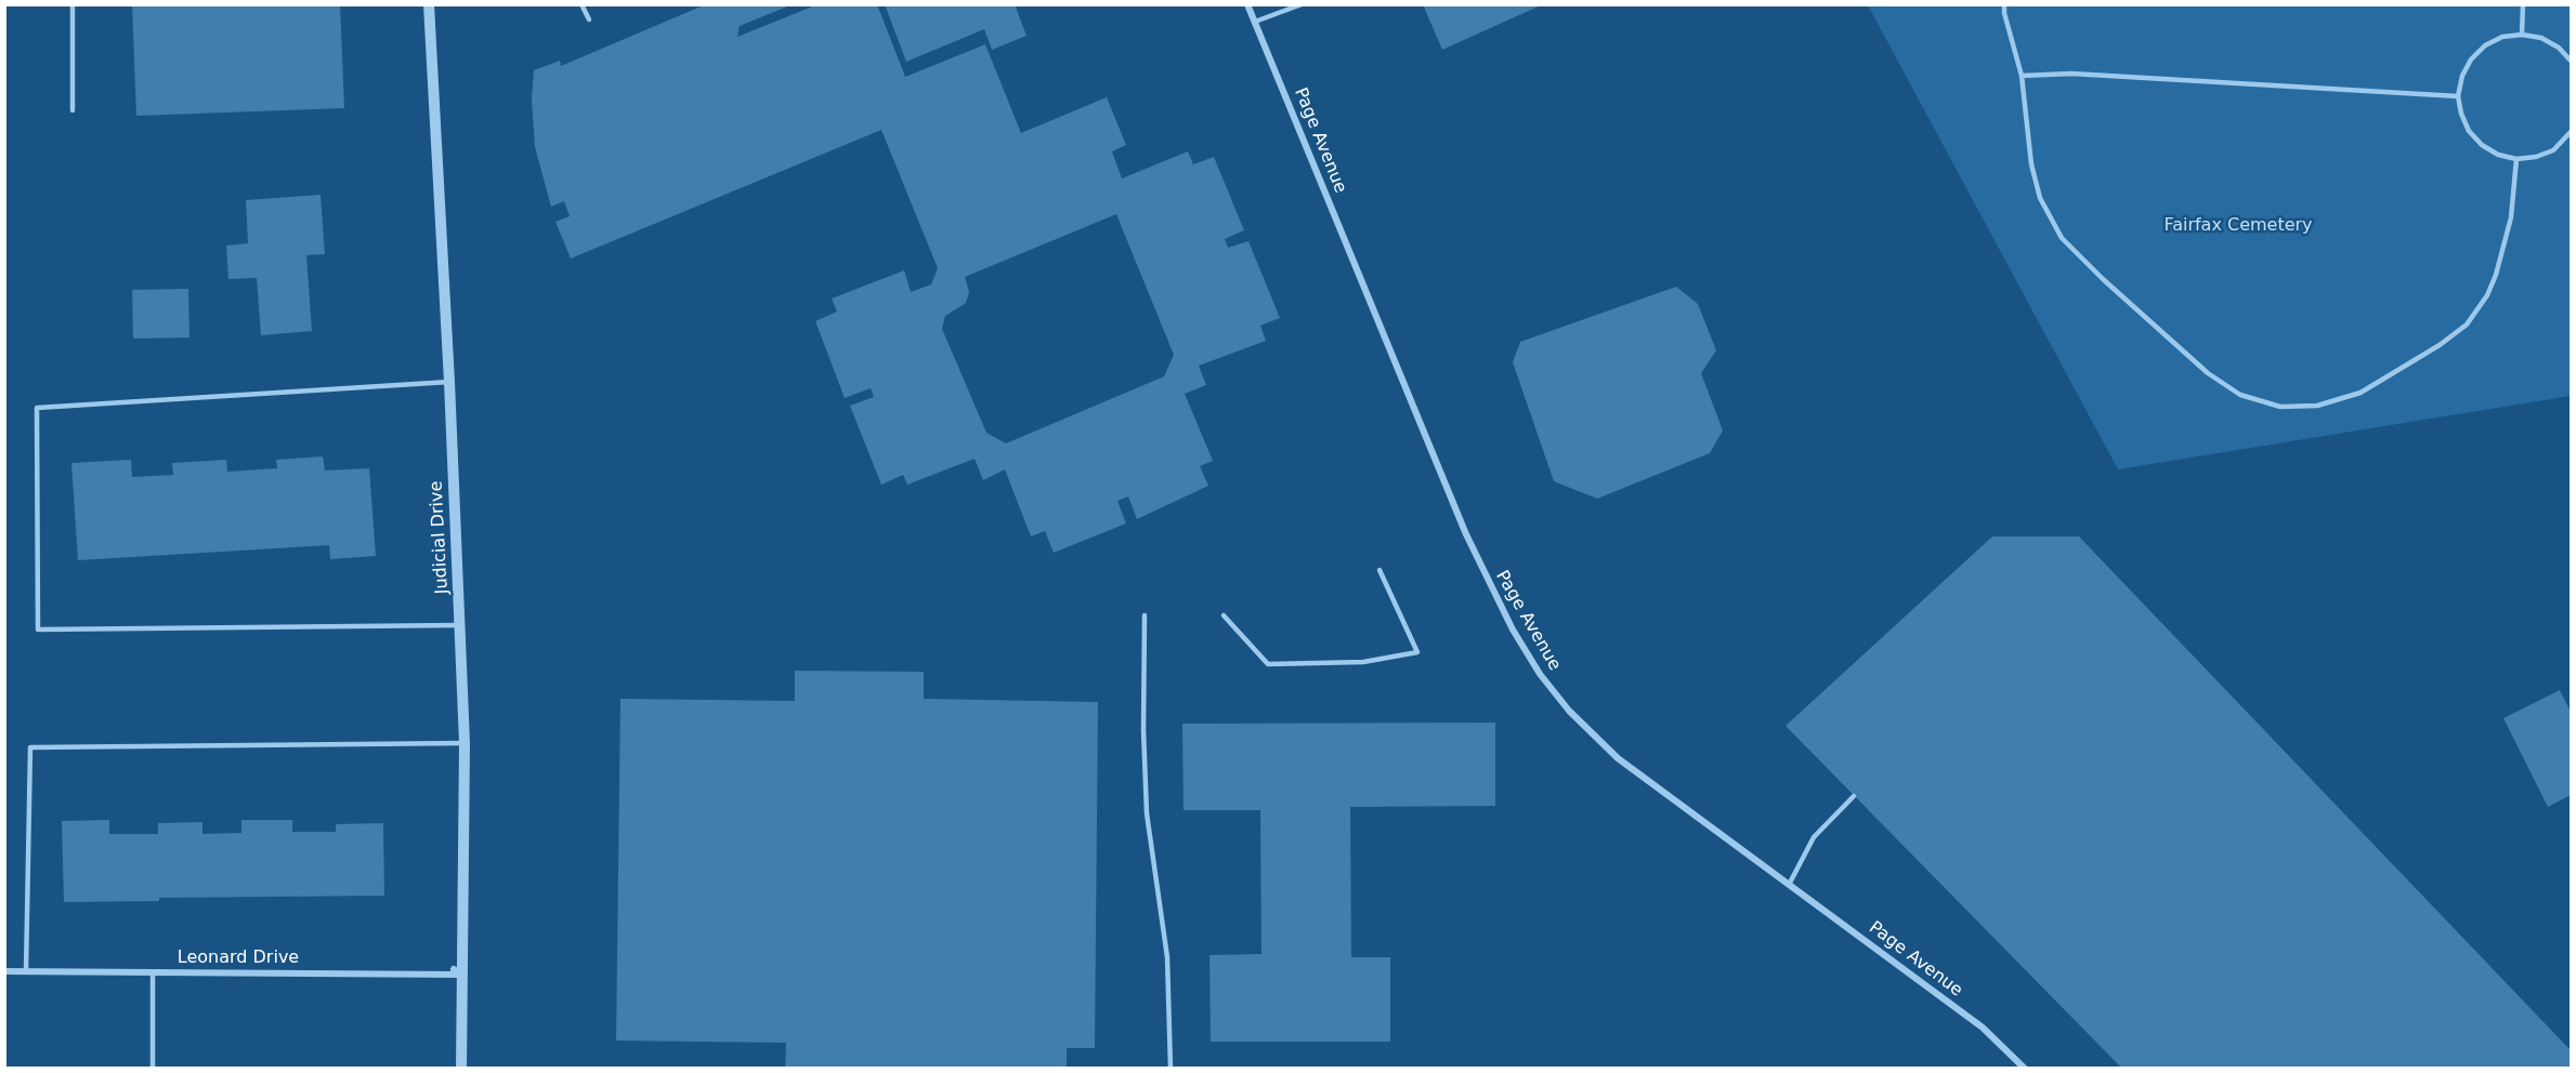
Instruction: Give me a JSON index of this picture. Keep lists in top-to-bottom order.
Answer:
{
  "streets": {
    "street": ["Page Avenue", "Judicial Drive", "Leonard Drive"]
  },
  "crossings": [
    ["Judicial Drive", "Leonard Drive"]
  ],
  "parks": ["Fairfax Cemetery"]
}
